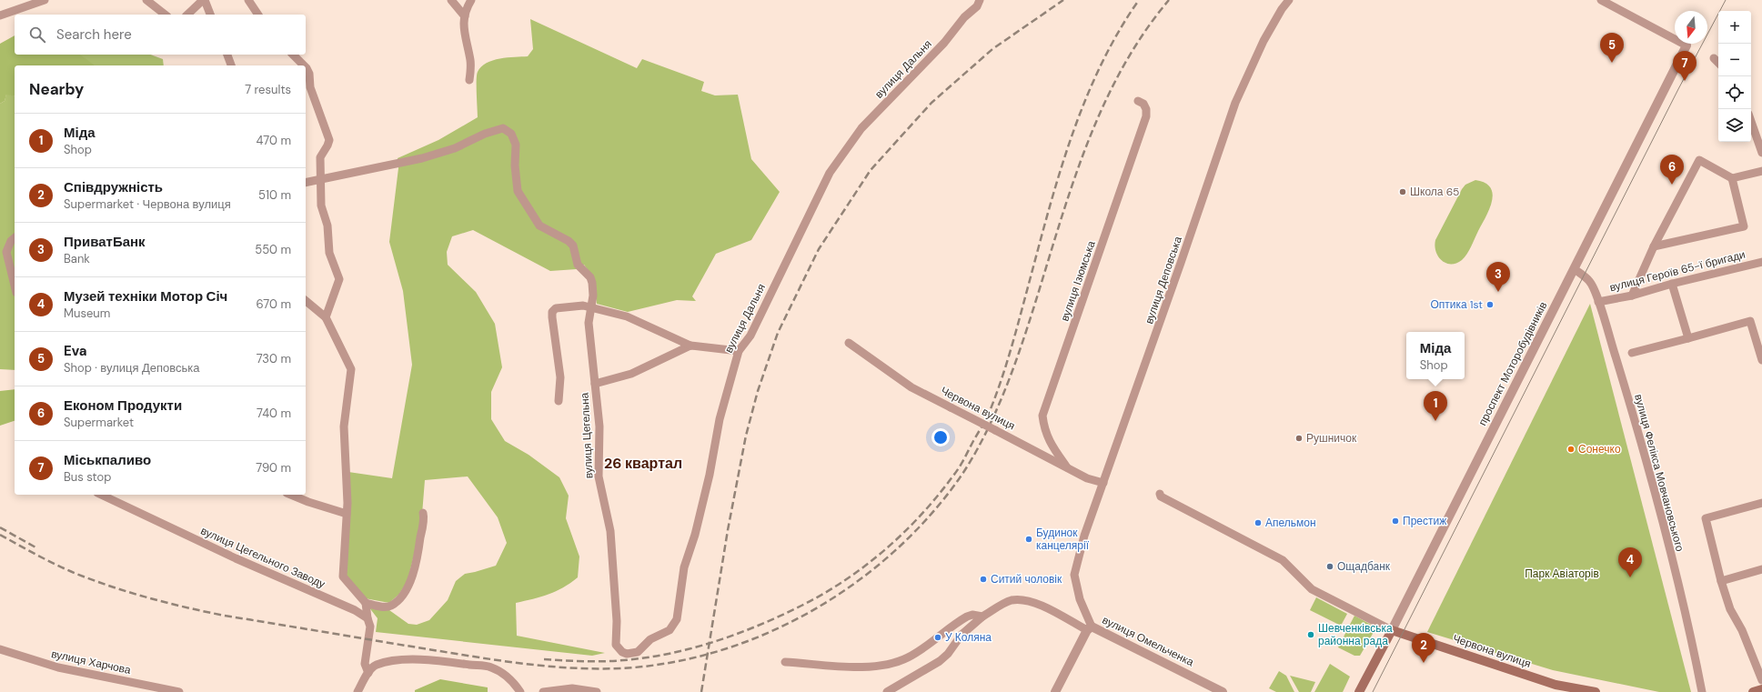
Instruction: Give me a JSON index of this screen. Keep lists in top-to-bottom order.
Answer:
{
  "streets": {
    "main road": ["проспект Моторобудівників", "Червона вулиця"],
    "street": [
      "вулиця Дальня",
      "вулиця Героїв 65-ї бригади",
      "вулиця Деповська",
      "вулиця Ізюмська",
      "вулиця Цегельна",
      "вулиця Фелікса Мовчановського",
      "вулиця Цегельного Заводу",
      "вулиця Омельченка",
      "вулиця Харчова"
    ]
  },
  "crossings": [
    ["вулиця Дальня", "вулиця Цегельна"],
    ["вулиця Героїв 65-ї бригади", "вулиця Фелікса Мовчановського"],
    ["вулиця Деповська", "Червона вулиця"],
    ["вулиця Деповська", "вулиця Омельченка"],
    ["вулиця Ізюмська", "Червона вулиця"],
    ["проспект Моторобудівників", "Червона вулиця"],
    ["проспект Моторобудівників", "вулиця Фелікса Мовчановського"]
  ],
  "districts": ["26 квартал"],
  "parks": ["Парк Авіаторів"],
  "places": [
    "Школа 65",
    "Оптика 1st",
    "Рушничок",
    "Сонечко",
    "Престиж",
    "Апельмон",
    "Будинок канцелярії",
    "Ощадбанк",
    "Ситий чоловік",
    "Шевченківська районна рада",
    "У Коляна"
  ],
  "north": "bottom",
  "page": {
    "map_buttons": ["+", "−"],
    "search": "Search here",
    "pins": [
      "5",
      "7",
      "6",
      "3",
      "1",
      "4",
      "2"
    ],
    "heading": ["Nearby", "7 results"],
    "list": [
      {
        "mark": "1",
        "name": "Міда",
        "note": "Shop",
        "value": "470 m"
      },
      {
        "mark": "2",
        "name": "Співдружність",
        "note": "Supermarket · Червона вулиця",
        "value": "510 m"
      },
      {
        "mark": "3",
        "name": "ПриватБанк",
        "note": "Bank",
        "value": "550 m"
      },
      {
        "mark": "4",
        "name": "Музей техніки Мотор Січ",
        "note": "Museum",
        "value": "670 m"
      },
      {
        "mark": "5",
        "name": "Eva",
        "note": "Shop · вулиця Деповська",
        "value": "730 m"
      },
      {
        "mark": "6",
        "name": "Економ Продукти",
        "note": "Supermarket",
        "value": "740 m"
      },
      {
        "mark": "7",
        "name": "Міськпаливо",
        "note": "Bus stop",
        "value": "790 m"
      }
    ],
    "popup": ["Міда", "Shop"]
  }
}
